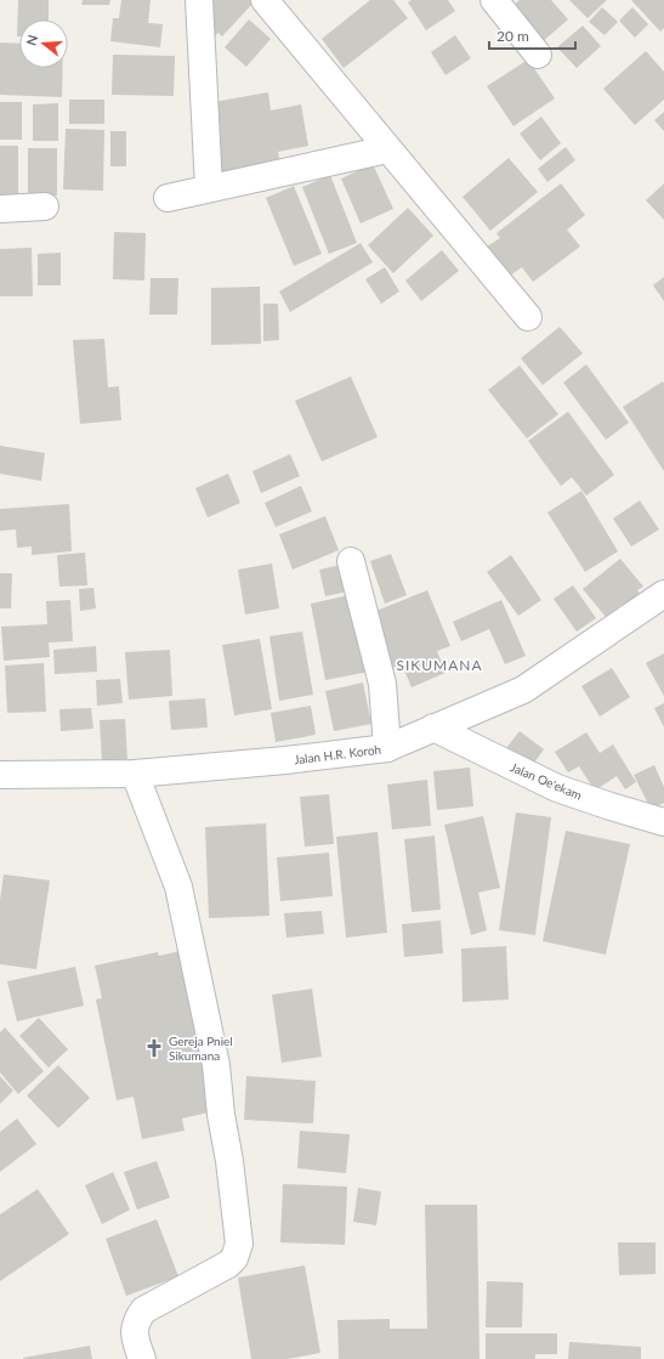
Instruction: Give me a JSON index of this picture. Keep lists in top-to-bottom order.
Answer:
{
  "streets": {
    "street": ["Jalan H.R. Koroh", "Jalan Oe'ekam"]
  },
  "crossings": [
    ["Jalan H.R. Koroh", "Jalan Oe'ekam"]
  ],
  "districts": ["SIKUMANA"],
  "places": {
    "church": ["Gereja Pniel Sikumana"]
  },
  "scale_bar": "20 m",
  "north": "left"
}
